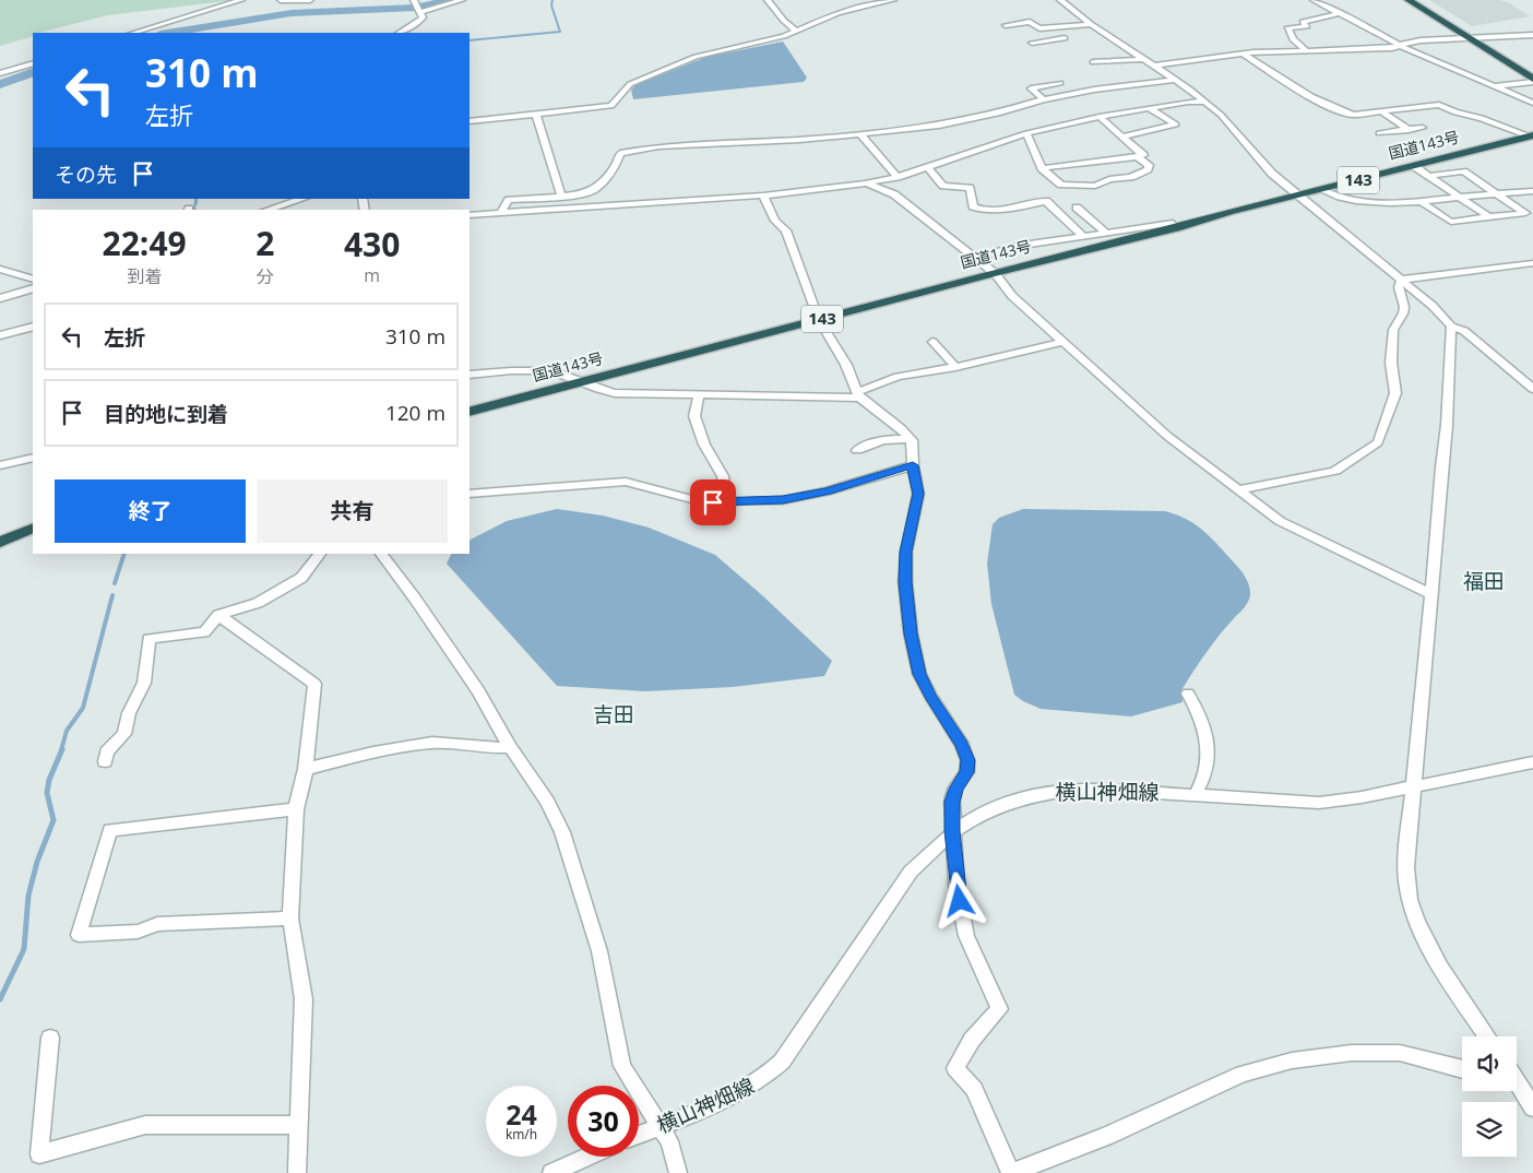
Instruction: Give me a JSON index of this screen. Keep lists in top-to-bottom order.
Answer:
{
  "streets": {
    "highway": ["国道143号", "143"],
    "street": ["横山神畑線"]
  },
  "districts": ["福田", "吉田"],
  "page": {
    "turn": ["310 m", "左折"],
    "then": "その先",
    "eta": [
      "22:49",
      "到着",
      "2",
      "分",
      "430",
      "m"
    ],
    "list": [
      {
        "name": "左折",
        "value": "310 m"
      },
      {
        "name": "目的地に到着",
        "value": "120 m"
      }
    ],
    "buttons": ["終了", "共有"],
    "speed": "24 km/h",
    "limit": "30"
  }
}
